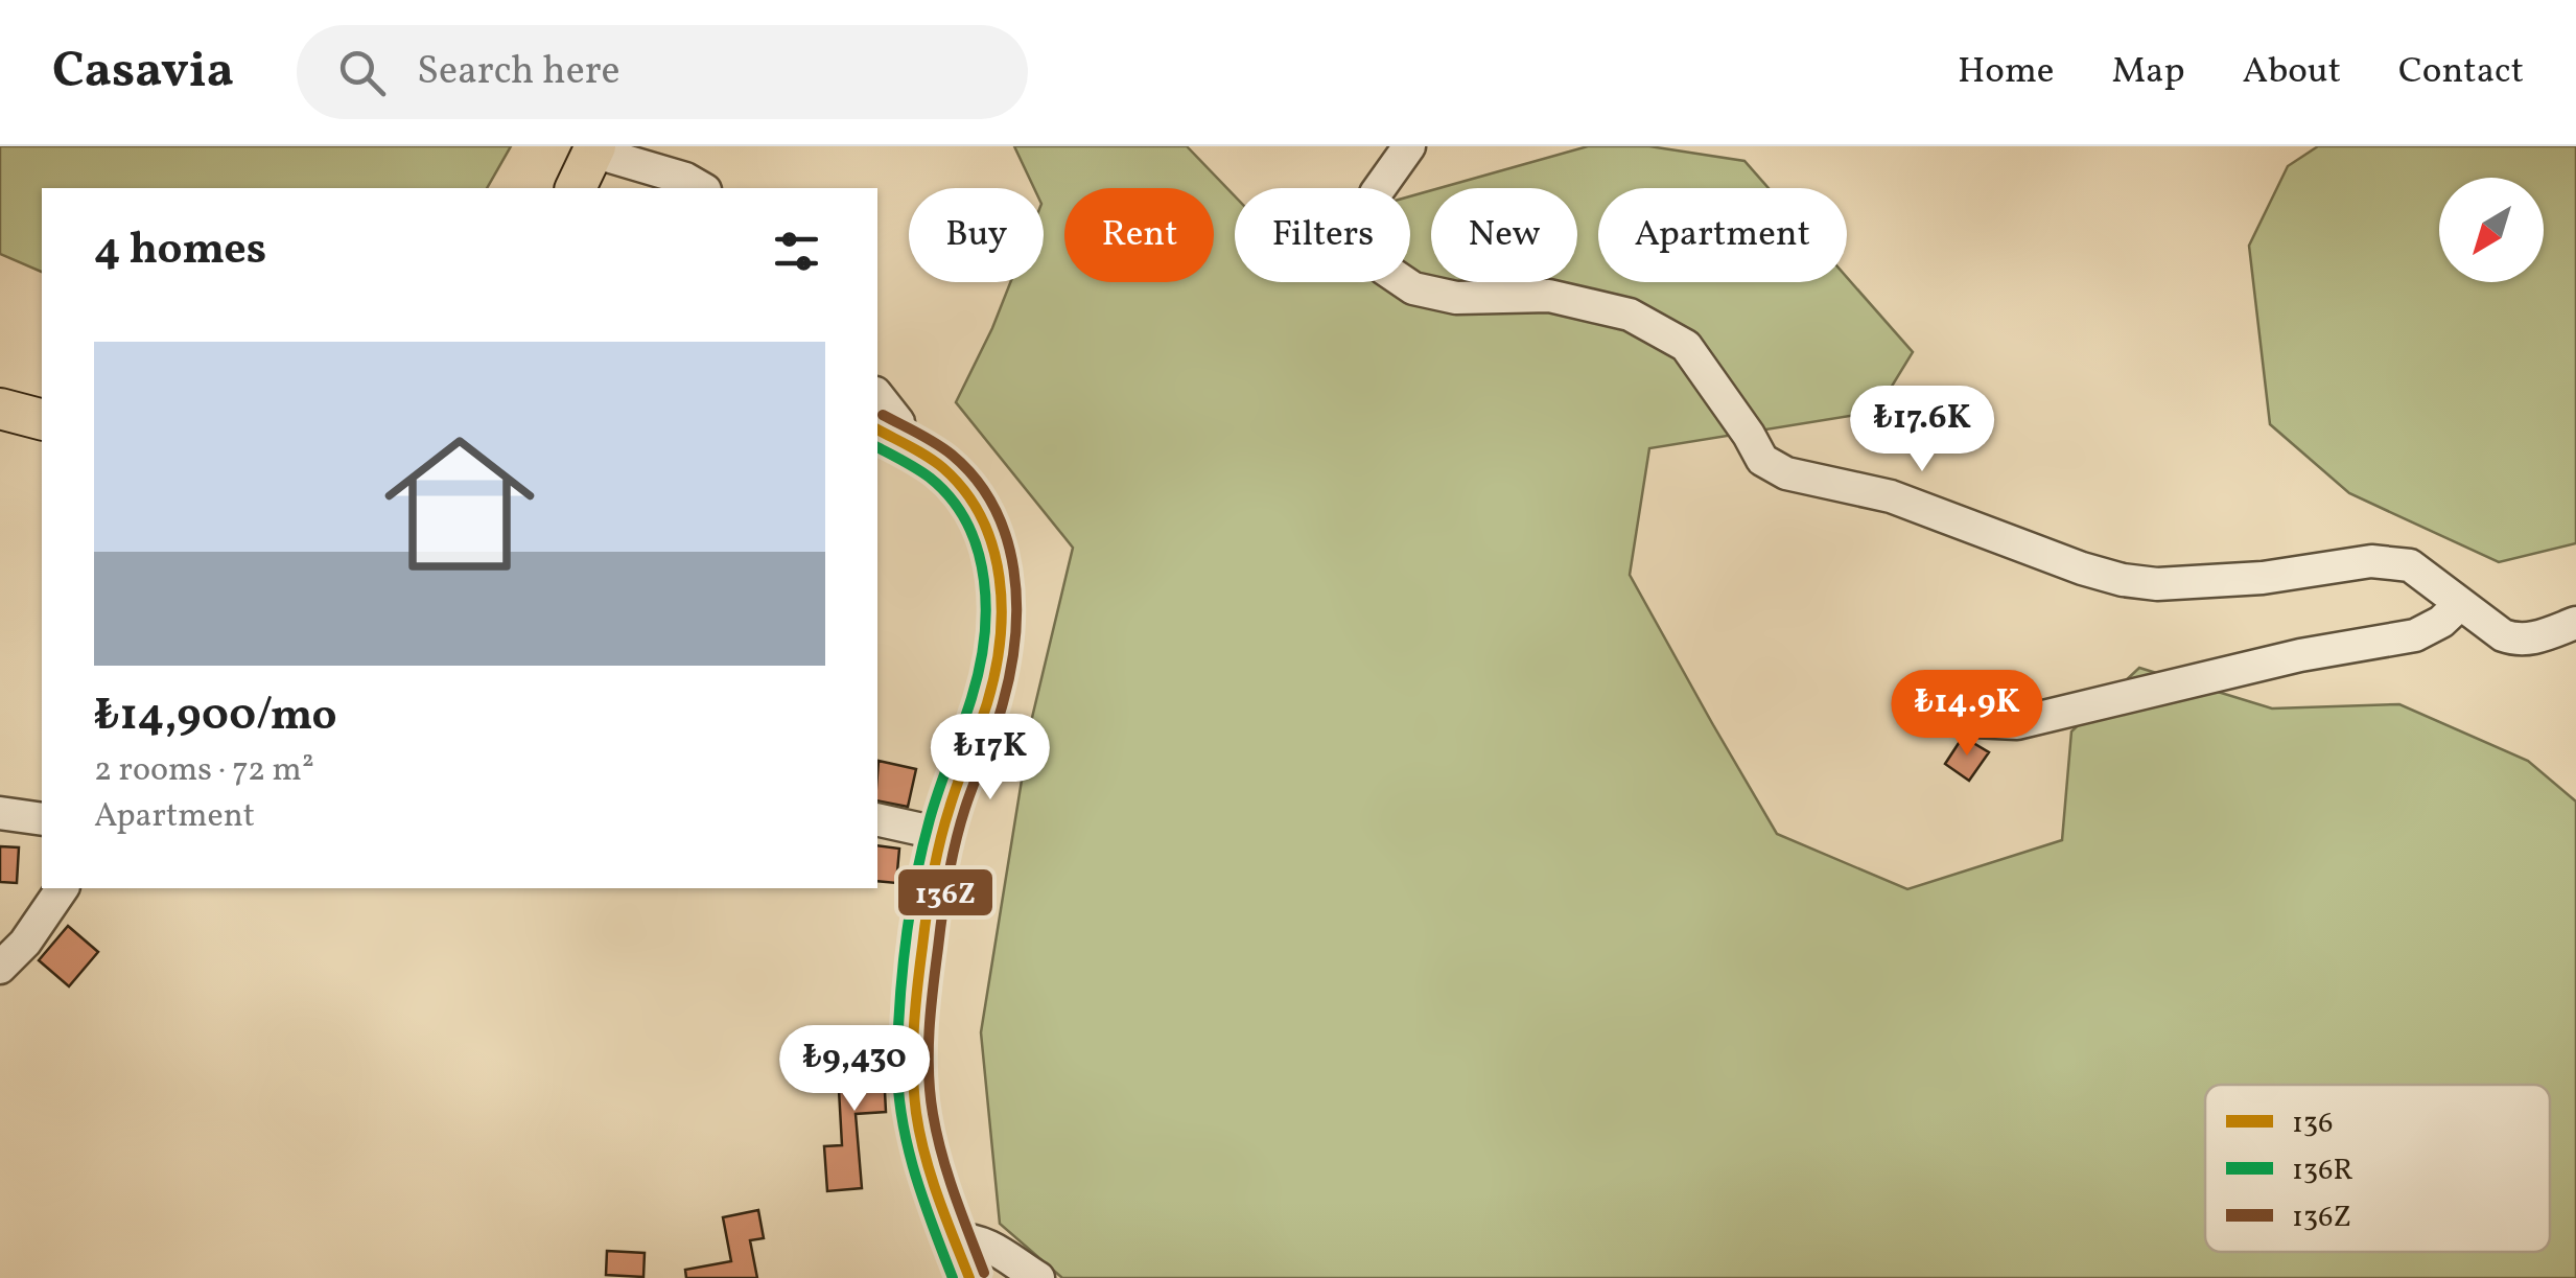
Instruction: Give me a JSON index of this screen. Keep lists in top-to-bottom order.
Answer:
{
  "lines": ["transit line 136Z", "transit line 136", "transit line 136R"],
  "legend": ["136", "136R", "136Z"],
  "north": "bottom left",
  "page": {
    "header": "Casavia",
    "search": "Search here",
    "nav": [
      "Home",
      "Map",
      "About",
      "Contact"
    ],
    "chip": [
      "Buy",
      "Rent",
      "Filters",
      "New",
      "Apartment"
    ],
    "heading": "4 homes",
    "list": [
      {
        "name": "₺14,900/mo",
        "note": "2 rooms · 72 m² · Apartment"
      }
    ],
    "price": [
      "₺17.6K",
      "₺14.9K",
      "₺17K",
      "₺9,430"
    ]
  }
}
